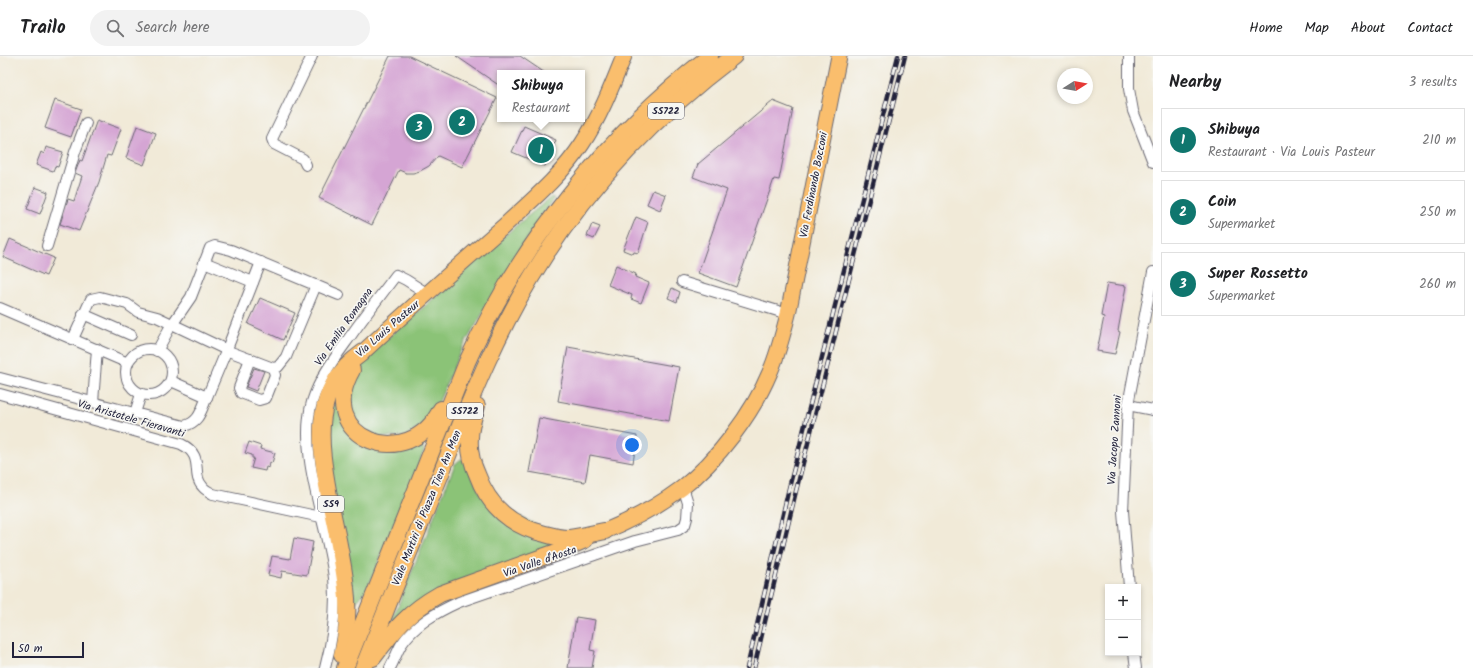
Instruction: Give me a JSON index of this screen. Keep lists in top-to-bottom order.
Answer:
{
  "streets": {
    "highway": [
      "SS722",
      "Via Louis Pasteur",
      "SS9",
      "Viale Martiri di Piazza Tien An Men"
    ],
    "main road": ["Via Ferdinando Bocconi"],
    "street": [
      "Via Emilia Romagna",
      "Via Aristotele Fieravanti",
      "Via Jacopo Zannoni",
      "Via Valle d'Aosta"
    ]
  },
  "crossings": [
    ["SS722", "Via Louis Pasteur"],
    ["SS722", "Viale Martiri di Piazza Tien An Men"],
    ["Via Ferdinando Bocconi", "Via Valle d'Aosta"],
    ["Via Emilia Romagna", "Via Louis Pasteur"],
    ["Via Emilia Romagna", "Via Aristotele Fieravanti"]
  ],
  "scale_bar": "50 m",
  "north": "right",
  "page": {
    "header": "Trailo",
    "search": "Search here",
    "nav": [
      "Home",
      "Map",
      "About",
      "Contact"
    ],
    "heading": ["Nearby", "3 results"],
    "popup": ["Shibuya", "Restaurant"],
    "pins": ["2", "3", "1"],
    "list": [
      {
        "mark": "1",
        "name": "Shibuya",
        "note": "Restaurant · Via Louis Pasteur",
        "value": "210 m"
      },
      {
        "mark": "2",
        "name": "Coin",
        "note": "Supermarket",
        "value": "250 m"
      },
      {
        "mark": "3",
        "name": "Super Rossetto",
        "note": "Supermarket",
        "value": "260 m"
      }
    ],
    "map_buttons": ["+", "−"],
    "scale": "50 m"
  }
}
